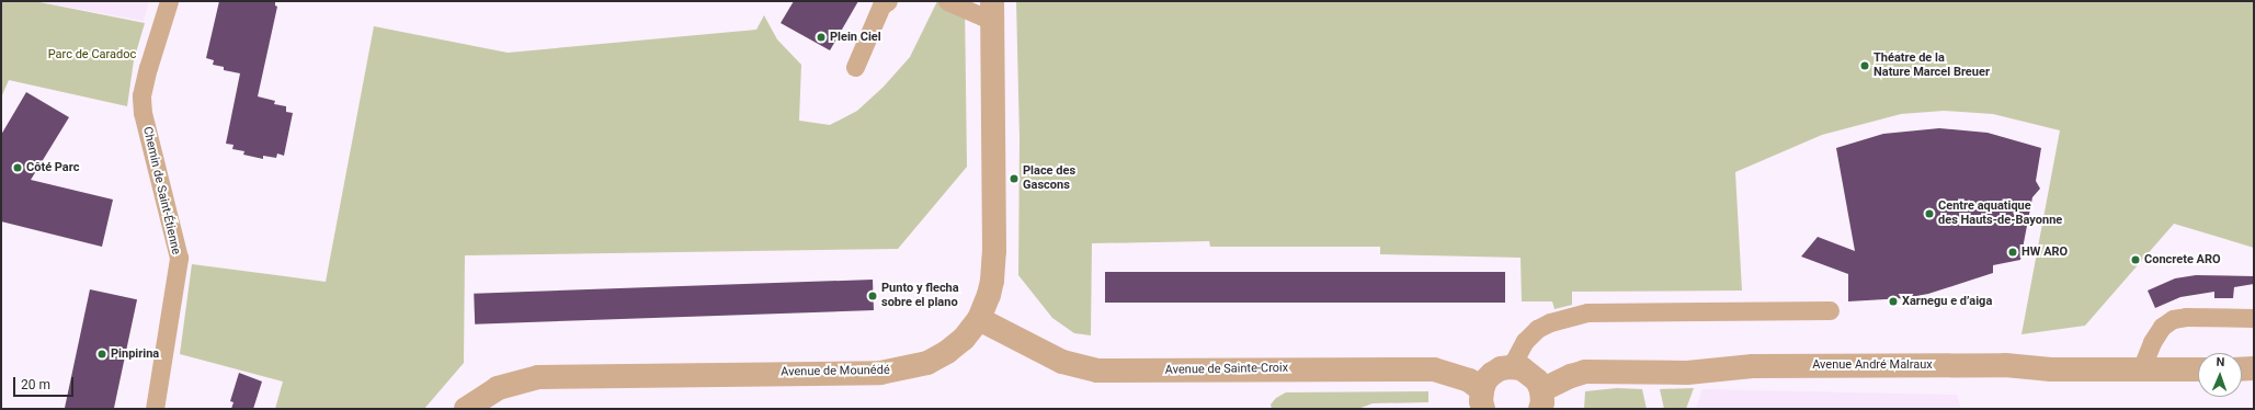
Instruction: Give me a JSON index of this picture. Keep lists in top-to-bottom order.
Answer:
{
  "streets": {
    "street": [
      "Chemin de Saint-Étienne",
      "Avenue André Malraux",
      "Avenue de Sainte-Croix",
      "Avenue de Mounédé"
    ]
  },
  "crossings": [
    ["Avenue de Sainte-Croix", "Avenue de Mounédé"]
  ],
  "parks": ["Parc de Caradoc"],
  "places": [
    "Plein Ciel",
    "Théatre de la Nature Marcel Breuer",
    "Côté Parc",
    "Place des Gascons",
    "Centre aquatique des Hauts-de-Bayonne",
    "HW ARO",
    "Concrete ARO",
    "Punto y flecha sobre el plano",
    "Xarnegu e d’aiga",
    "Pinpirina"
  ],
  "scale_bar": "20 m",
  "north": "top"
}
